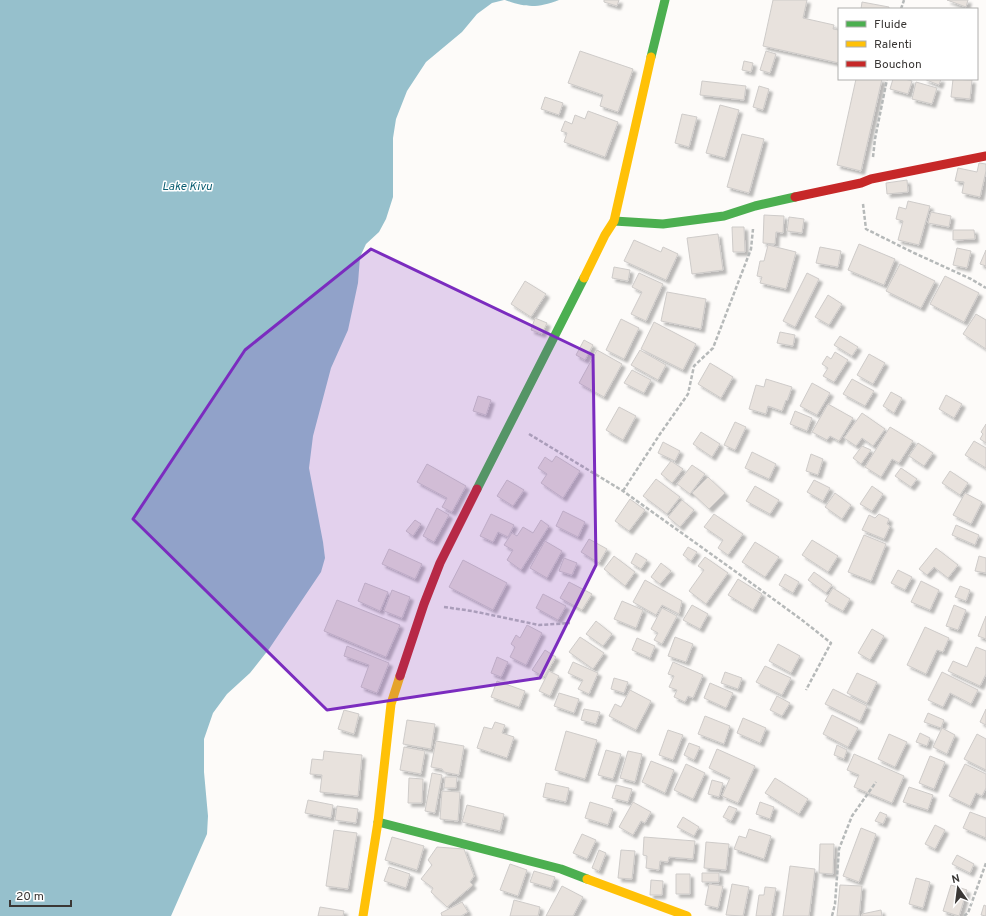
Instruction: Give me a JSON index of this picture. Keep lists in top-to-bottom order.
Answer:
{
  "water": ["Lake Kivu"],
  "legend": ["Fluide", "Ralenti", "Bouchon"],
  "scale_bar": "20 m",
  "north": "top"
}
